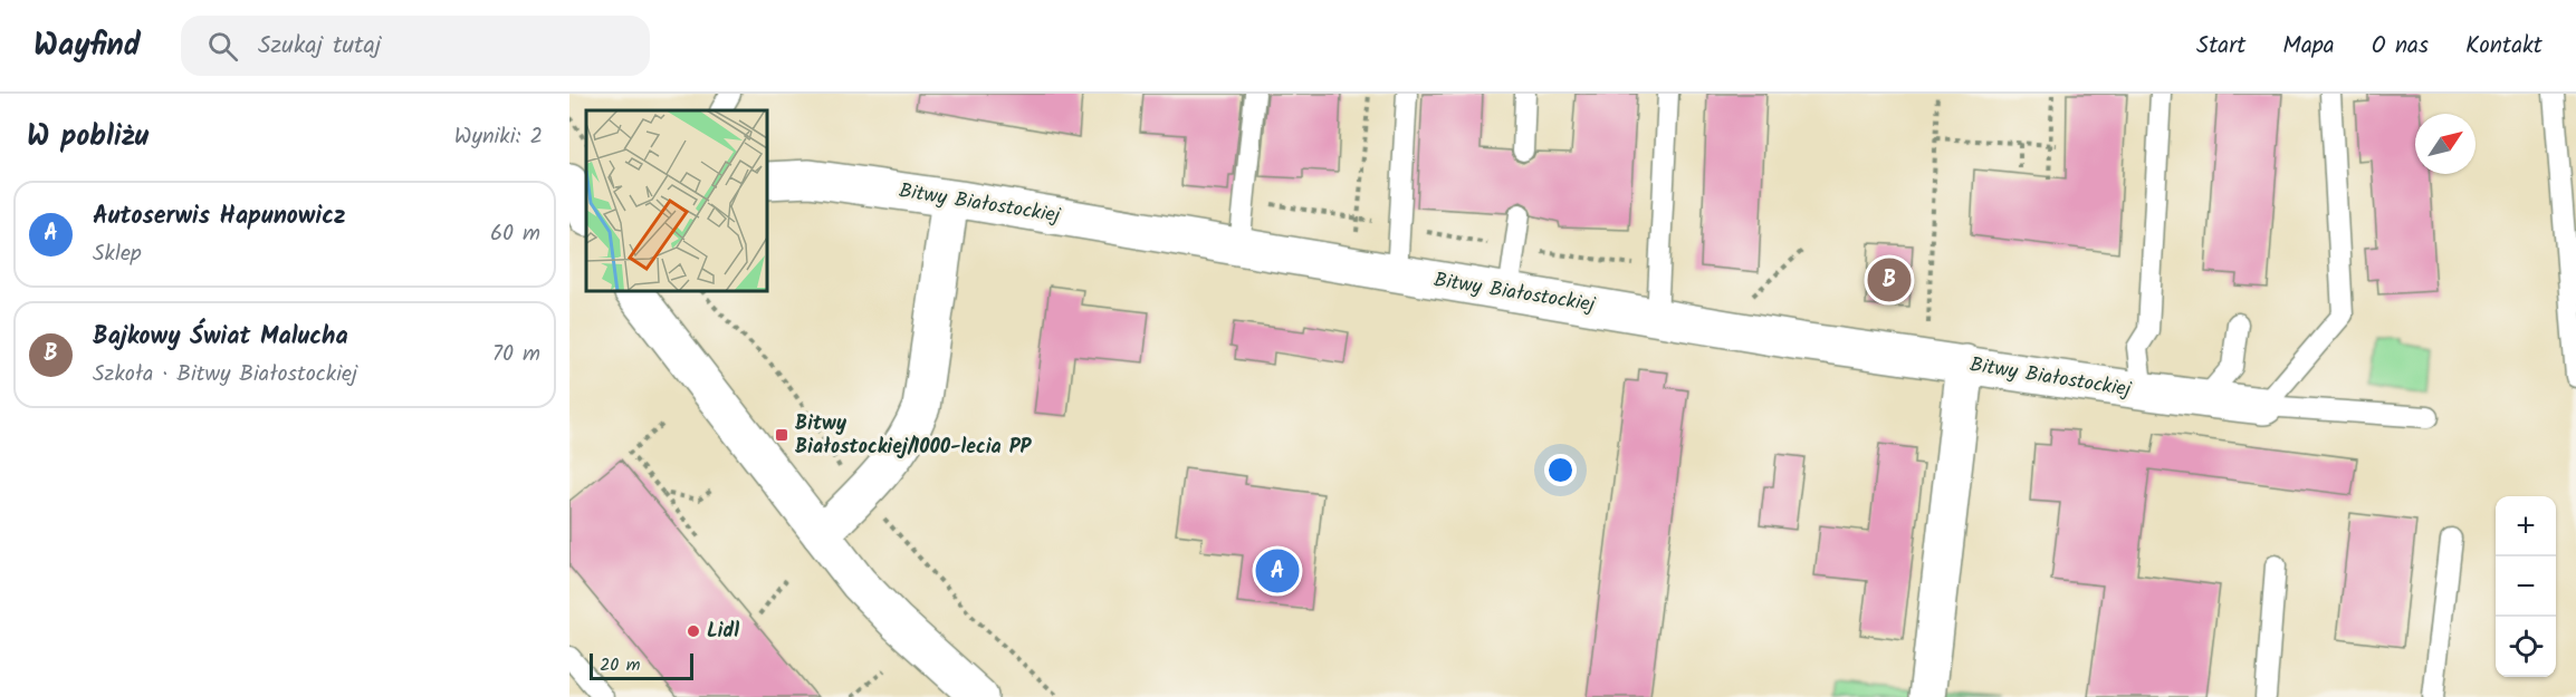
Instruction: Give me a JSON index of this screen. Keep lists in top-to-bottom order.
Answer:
{
  "streets": {
    "street": ["Bitwy Białostockiej"]
  },
  "places": {
    "transit": ["Bitwy Białostockiej/1000-lecia PP"],
    "other": ["Lidl"]
  },
  "scale_bar": "20 m",
  "north": "top right",
  "page": {
    "header": "Wayfind",
    "search": "Szukaj tutaj",
    "nav": [
      "Start",
      "Mapa",
      "O nas",
      "Kontakt"
    ],
    "heading": ["W pobliżu", "Wyniki: 2"],
    "list": [
      {
        "mark": "A",
        "name": "Autoserwis Hapunowicz",
        "note": "Sklep",
        "value": "60 m"
      },
      {
        "mark": "B",
        "name": "Bajkowy Świat Malucha",
        "note": "Szkoła · Bitwy Białostockiej",
        "value": "70 m"
      }
    ],
    "pins": ["B", "A"],
    "map_buttons": ["+", "−"],
    "scale": "20 m"
  }
}
